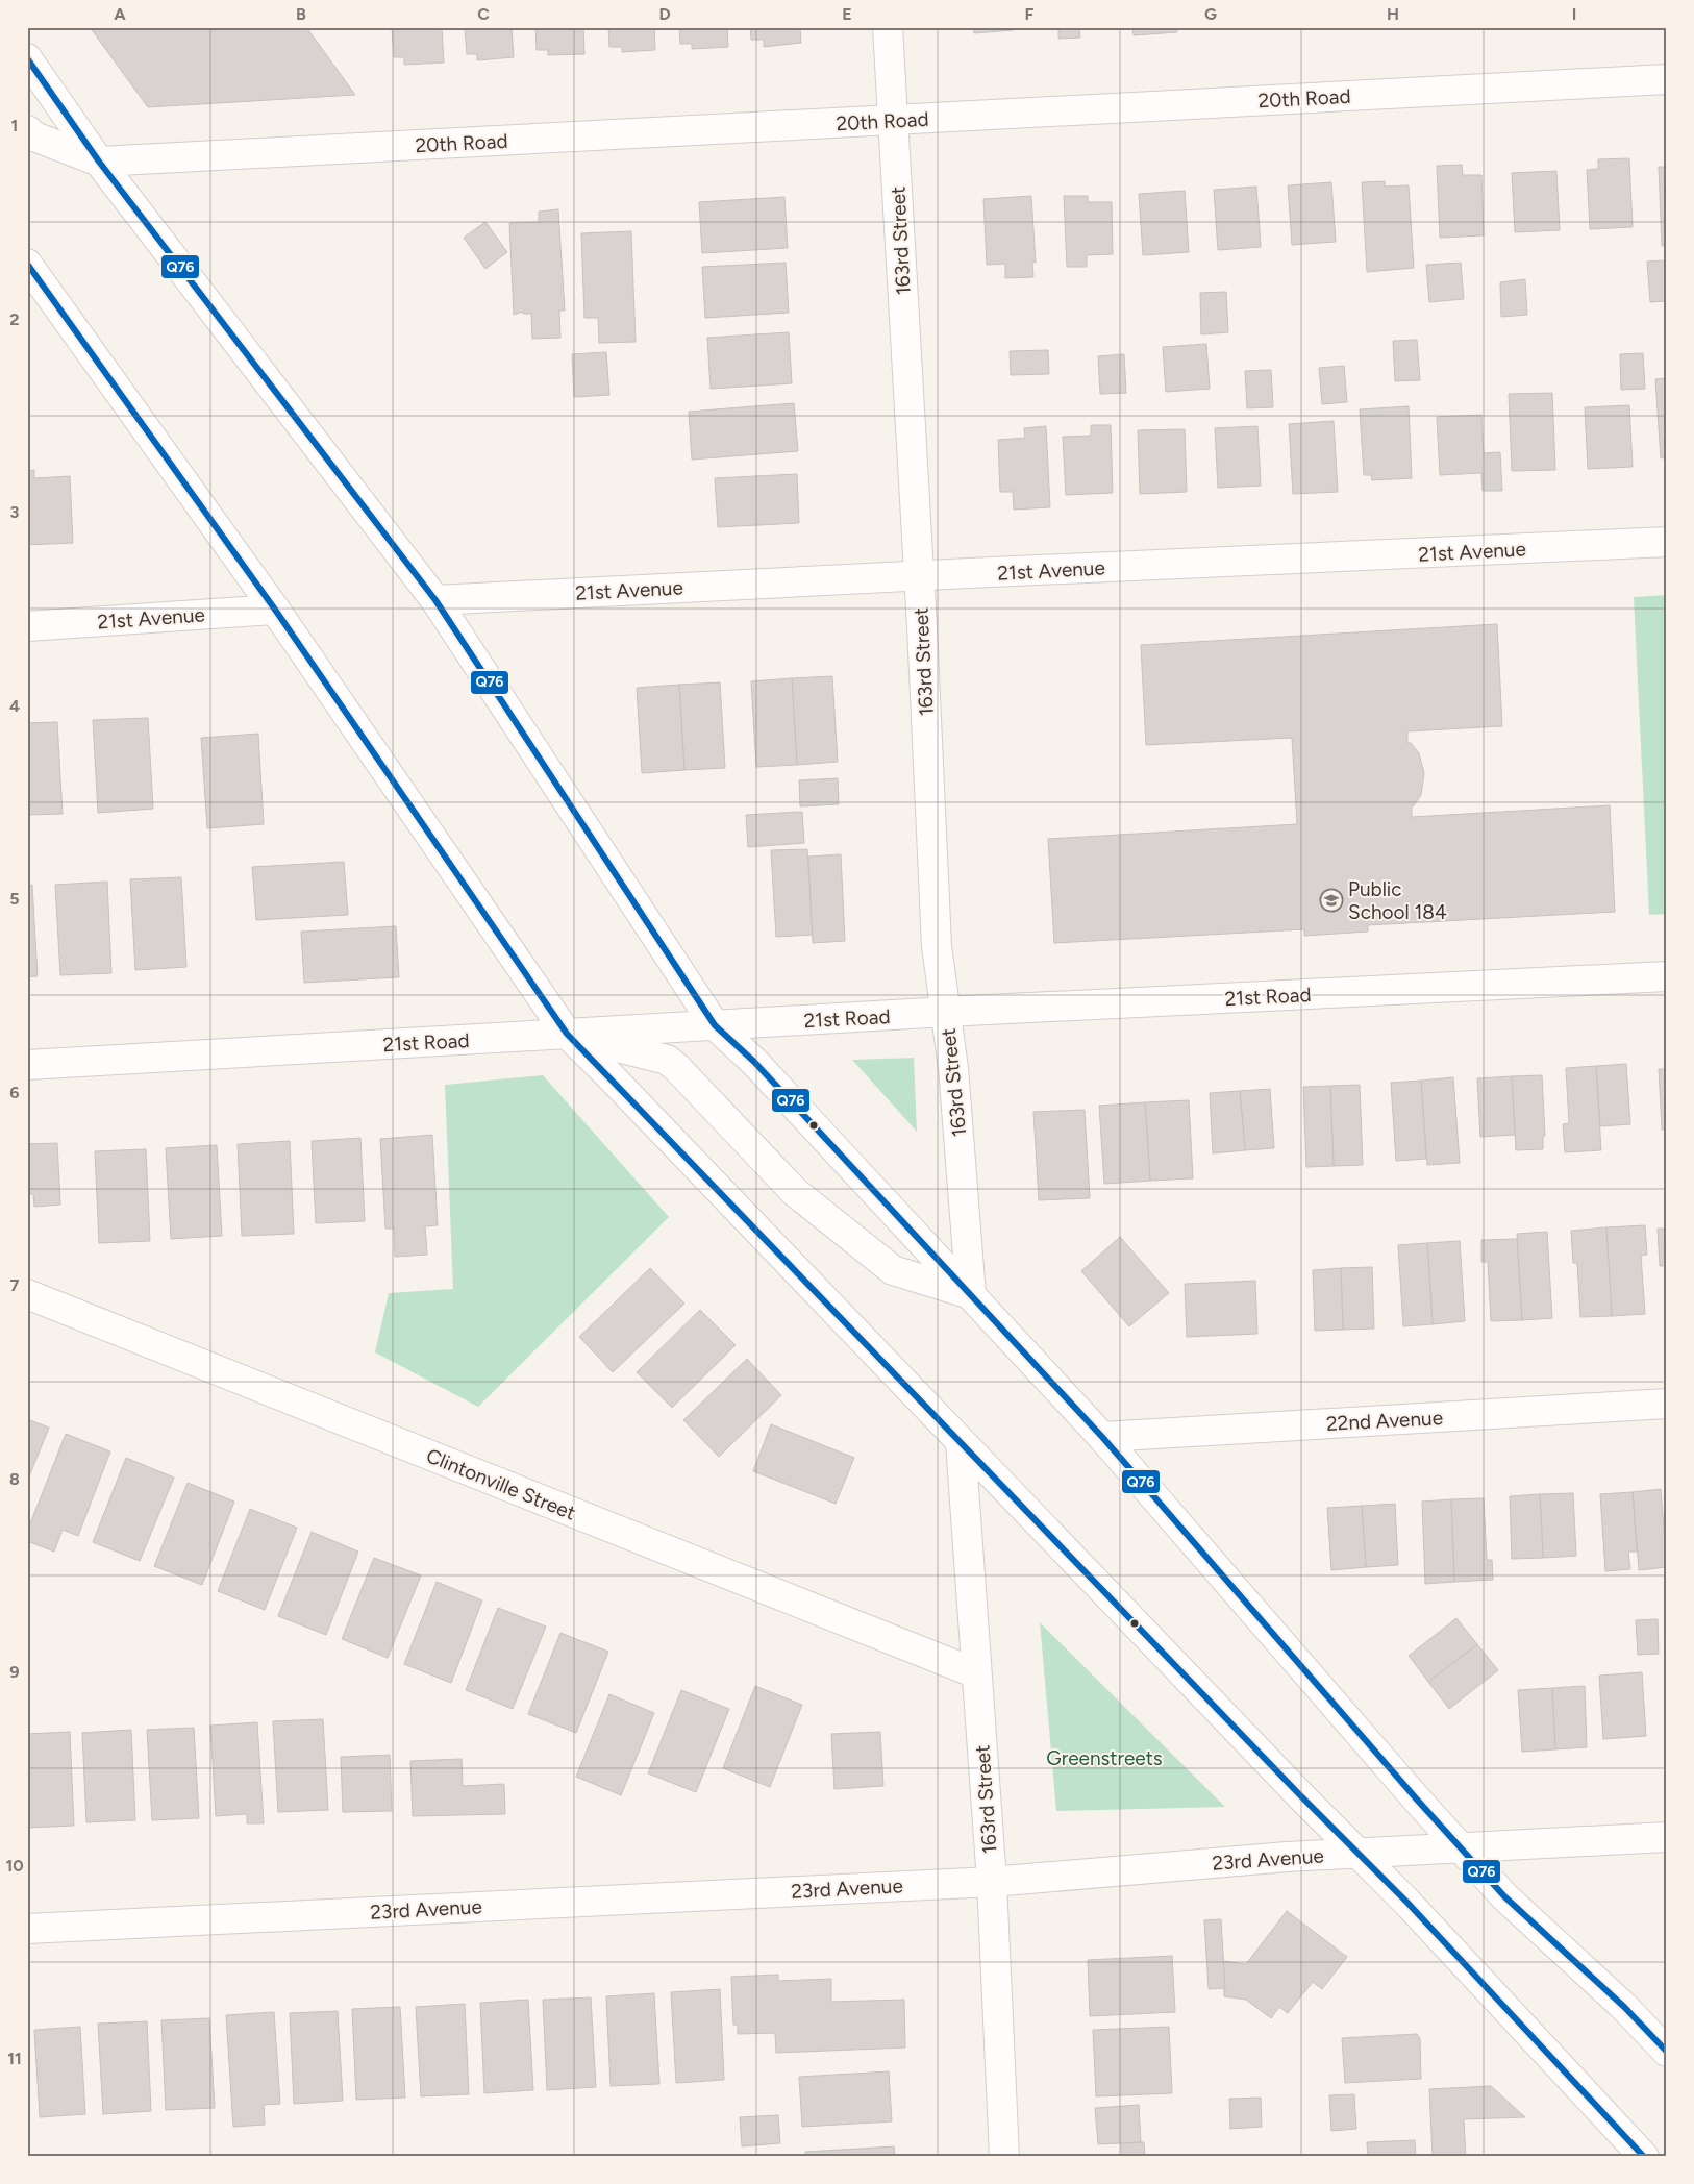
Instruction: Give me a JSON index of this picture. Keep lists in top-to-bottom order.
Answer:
{
  "streets": {
    "street": [
      "20th Road",
      "163rd Street",
      "21st Avenue",
      "21st Road",
      "22nd Avenue",
      "Clintonville Street",
      "23rd Avenue"
    ]
  },
  "crossings": [
    ["20th Road", "163rd Street"],
    ["163rd Street", "21st Avenue"],
    ["163rd Street", "21st Road"],
    ["163rd Street", "Clintonville Street"],
    ["163rd Street", "23rd Avenue"]
  ],
  "parks": ["Greenstreets"],
  "places": {
    "school or university": ["Public School 184"]
  },
  "lines": ["transit line Q76"],
  "grid": {
    "columns": [
      "A",
      "B",
      "C",
      "D",
      "E",
      "F",
      "G",
      "H",
      "I"
    ],
    "rows": [
      "1",
      "2",
      "3",
      "4",
      "5",
      "6",
      "7",
      "8",
      "9",
      "10",
      "11"
    ]
  }
}
